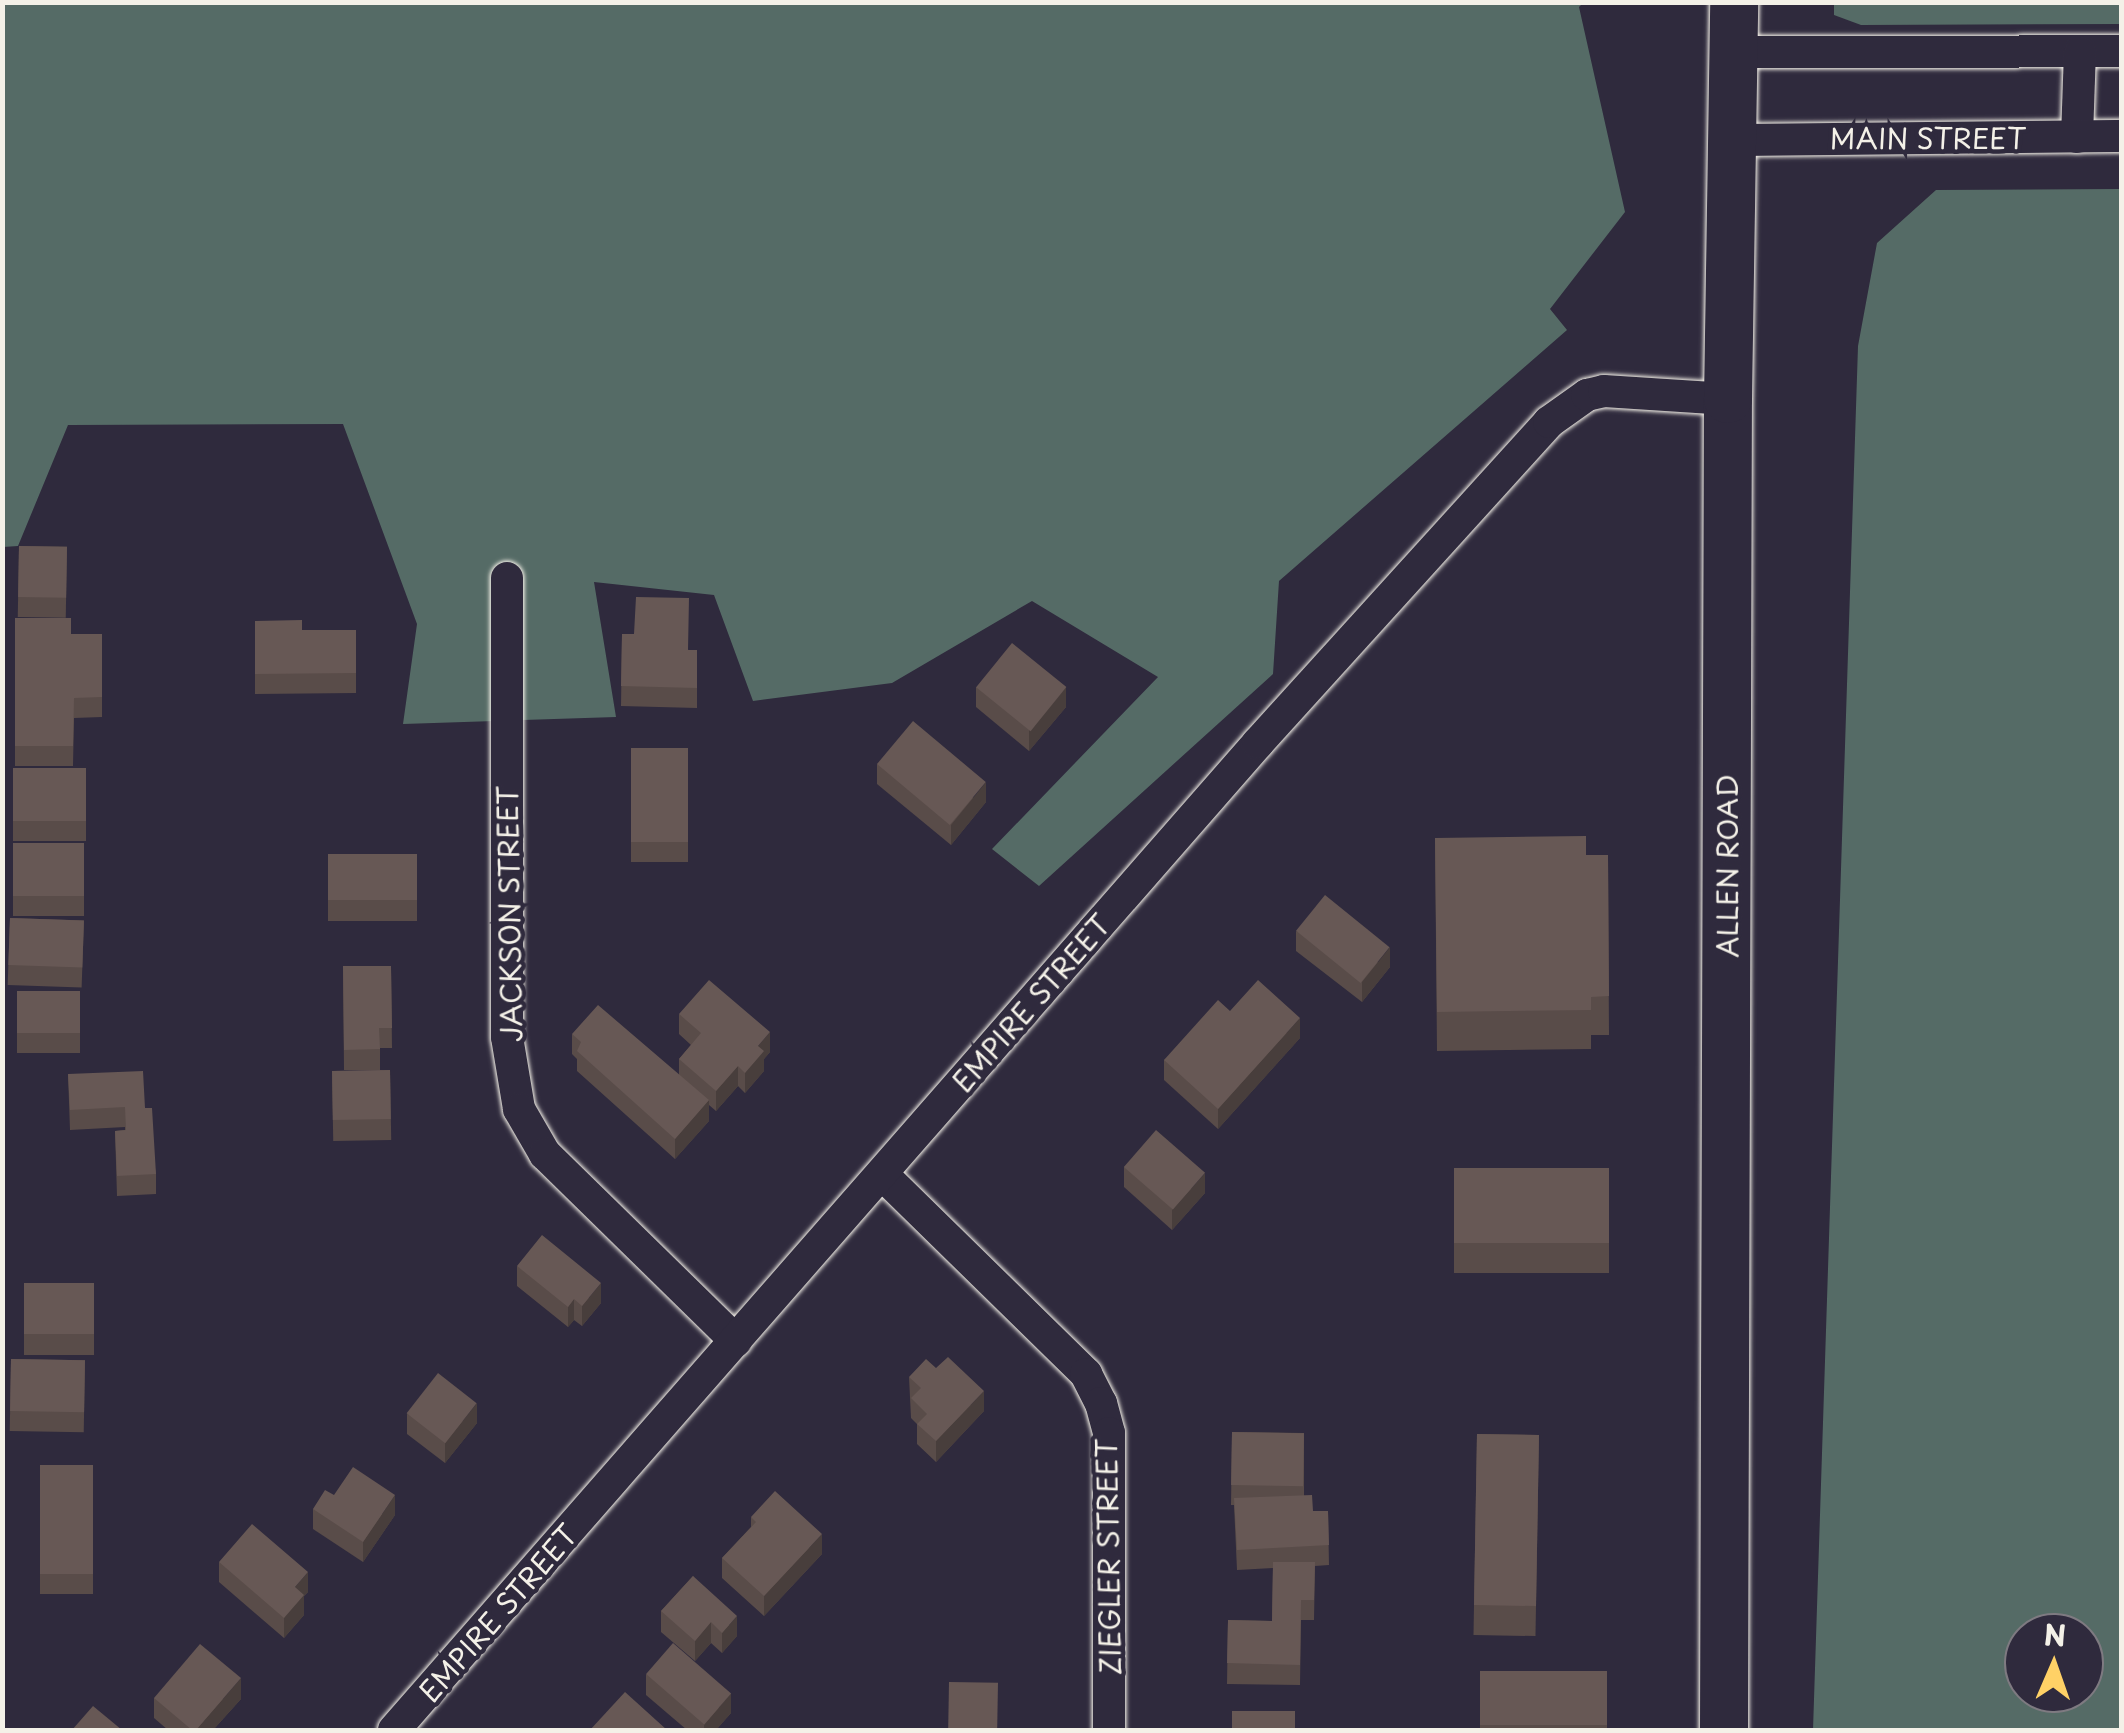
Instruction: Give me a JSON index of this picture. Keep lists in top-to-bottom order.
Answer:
{
  "streets": {
    "main road": ["ALLEN ROAD"],
    "street": [
      "MAIN STREET",
      "JACKSON STREET",
      "EMPIRE STREET",
      "ZIEGLER STREET"
    ]
  },
  "crossings": [
    ["MAIN STREET", "ALLEN ROAD"],
    ["ALLEN ROAD", "EMPIRE STREET"],
    ["JACKSON STREET", "EMPIRE STREET"],
    ["EMPIRE STREET", "ZIEGLER STREET"]
  ],
  "north": "top"
}
